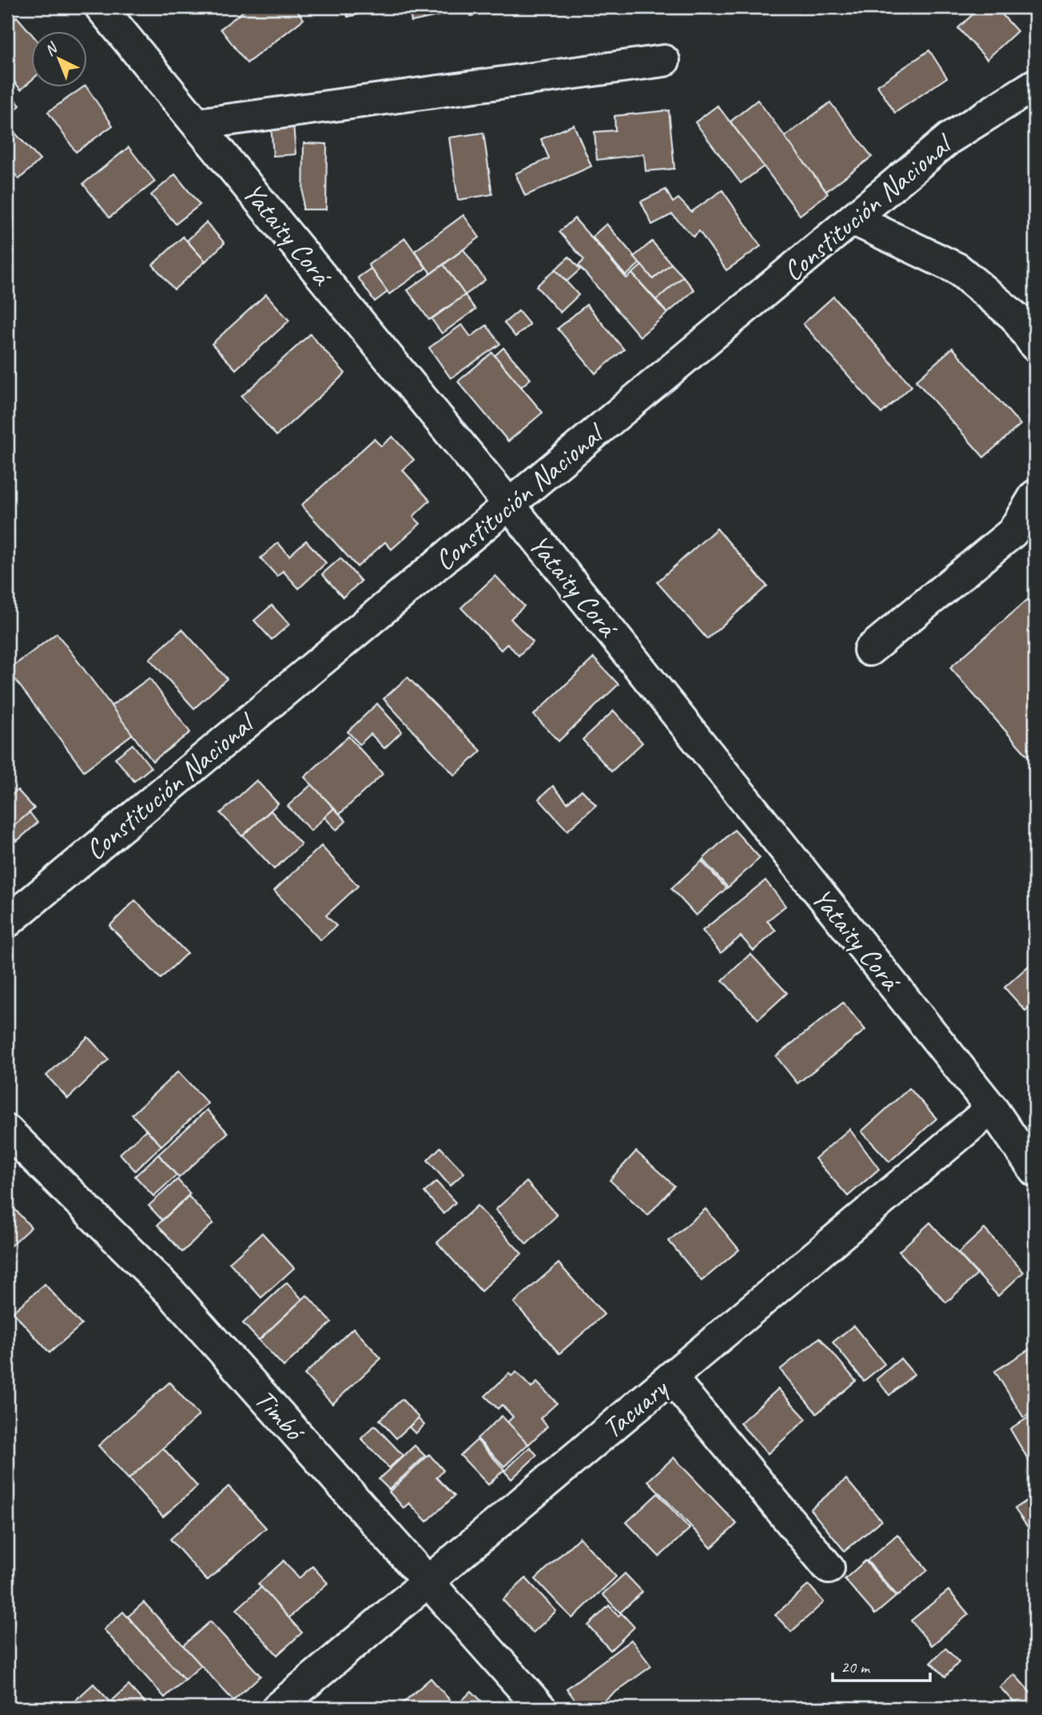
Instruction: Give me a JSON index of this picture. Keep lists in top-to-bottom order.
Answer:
{
  "streets": {
    "street": [
      "Constitución Nacional",
      "Yataity Corá",
      "Tacuary",
      "Timbó"
    ]
  },
  "crossings": [
    ["Constitución Nacional", "Yataity Corá"],
    ["Yataity Corá", "Tacuary"],
    ["Tacuary", "Timbó"]
  ],
  "scale_bar": "20 m",
  "north": "top left"
}
